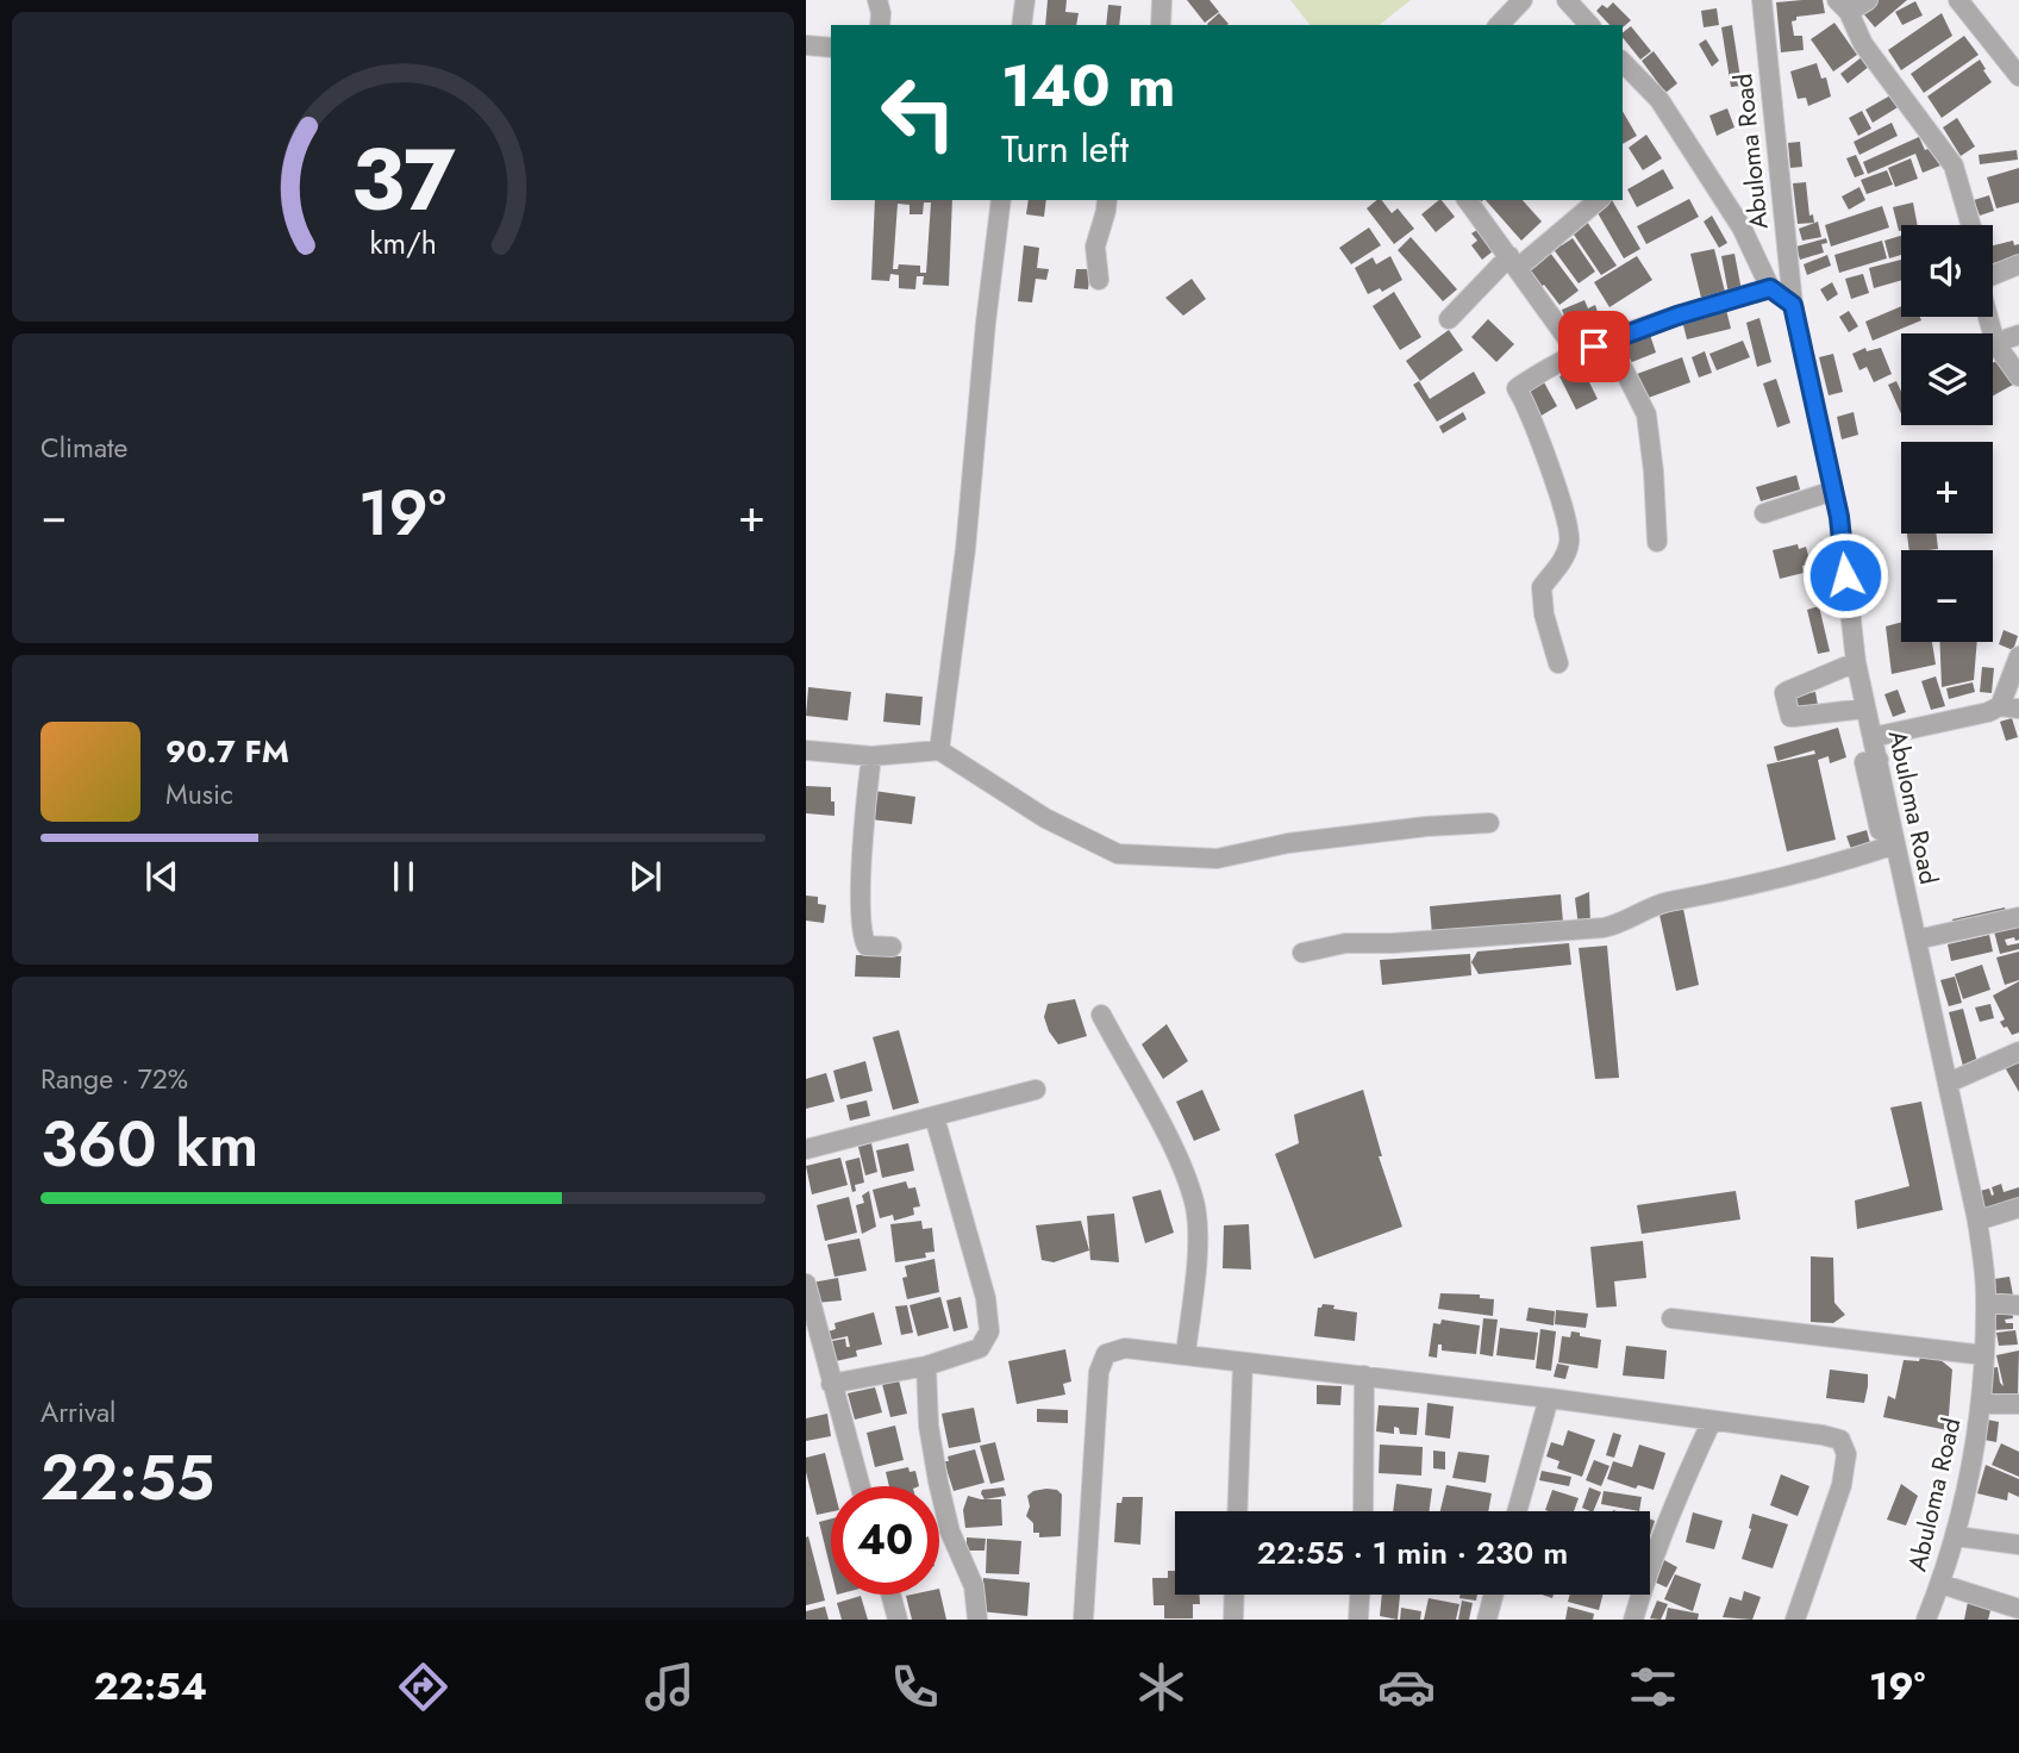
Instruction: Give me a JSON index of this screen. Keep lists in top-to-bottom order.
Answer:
{
  "streets": {
    "street": ["Abuloma Road"]
  },
  "page": {
    "turn": ["140 m", "Turn left"],
    "map_buttons": ["+", "−"],
    "tile": [
      "Climate",
      ["Range · 72%", "360 km"],
      ["Arrival", "22:55"]
    ],
    "heat": ["−", "19°", "+"],
    "song": ["90.7 FM", "Music"],
    "limit": "40",
    "trip": "22:55 · 1 min · 230 m",
    "tabs": ["22:54", "19°"],
    "gauge": ["37", "km/h"]
  }
}
